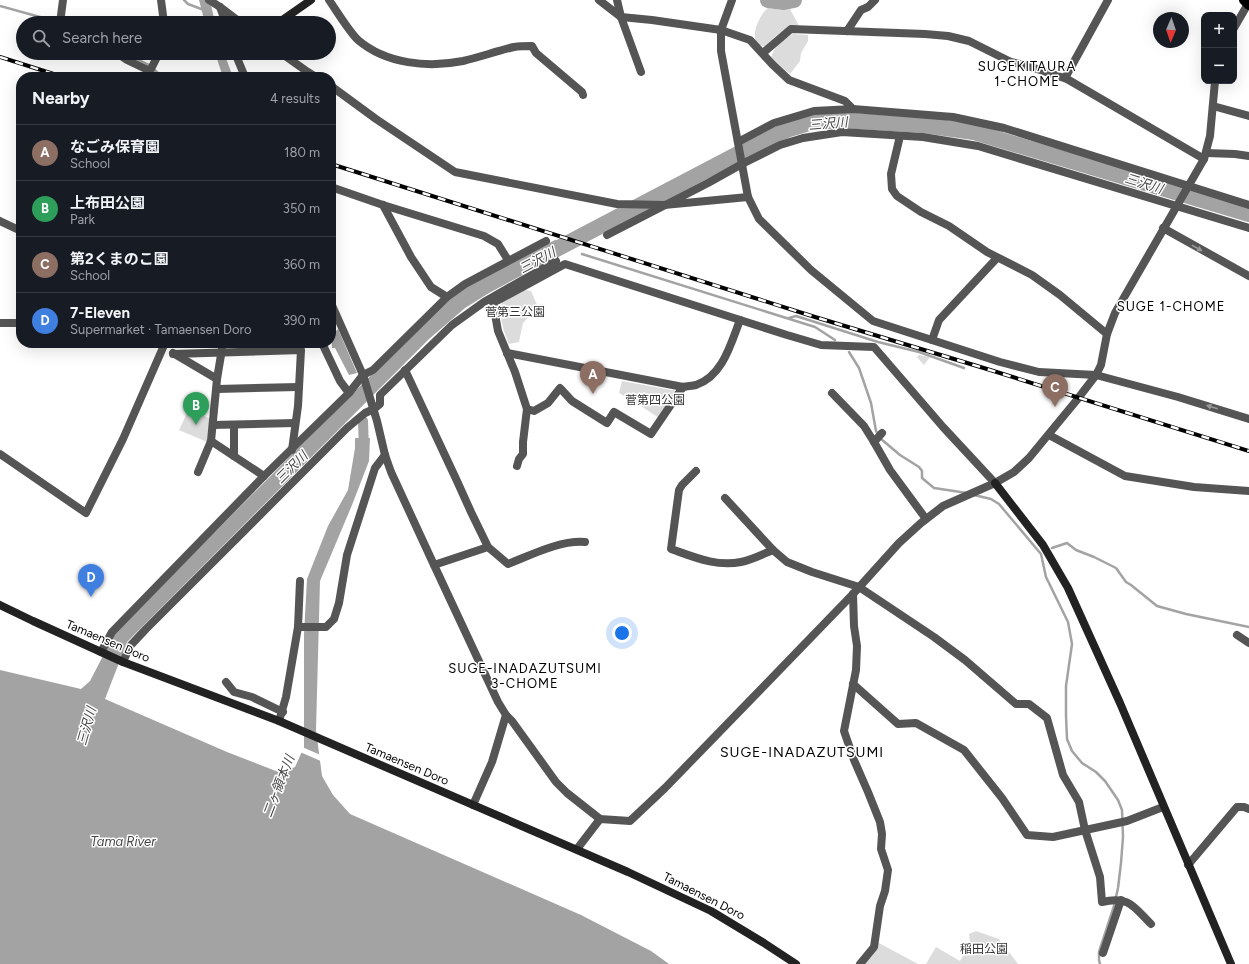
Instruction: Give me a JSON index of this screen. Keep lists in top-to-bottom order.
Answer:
{
  "streets": {
    "street": ["Tamaensen Doro"]
  },
  "districts": [
    "SUGEKITAURA 1-CHOME",
    "SUGE 1-CHOME",
    "SUGE-INADAZUTSUMI 3-CHOME",
    "SUGE-INADAZUTSUMI"
  ],
  "water": ["三沢川", "二ヶ領本川", "Tama River"],
  "parks": ["菅第三公園", "菅第四公園", "稲田公園"],
  "north": "bottom",
  "page": {
    "map_buttons": ["+", "−"],
    "search": "Search here",
    "heading": ["Nearby", "4 results"],
    "list": [
      {
        "mark": "A",
        "name": "なごみ保育園",
        "note": "School",
        "value": "180 m"
      },
      {
        "mark": "B",
        "name": "上布田公園",
        "note": "Park",
        "value": "350 m"
      },
      {
        "mark": "C",
        "name": "第2くまのこ園",
        "note": "School",
        "value": "360 m"
      },
      {
        "mark": "D",
        "name": "7-Eleven",
        "note": "Supermarket · Tamaensen Doro",
        "value": "390 m"
      }
    ],
    "pins": [
      "A",
      "C",
      "B",
      "D"
    ]
  }
}
